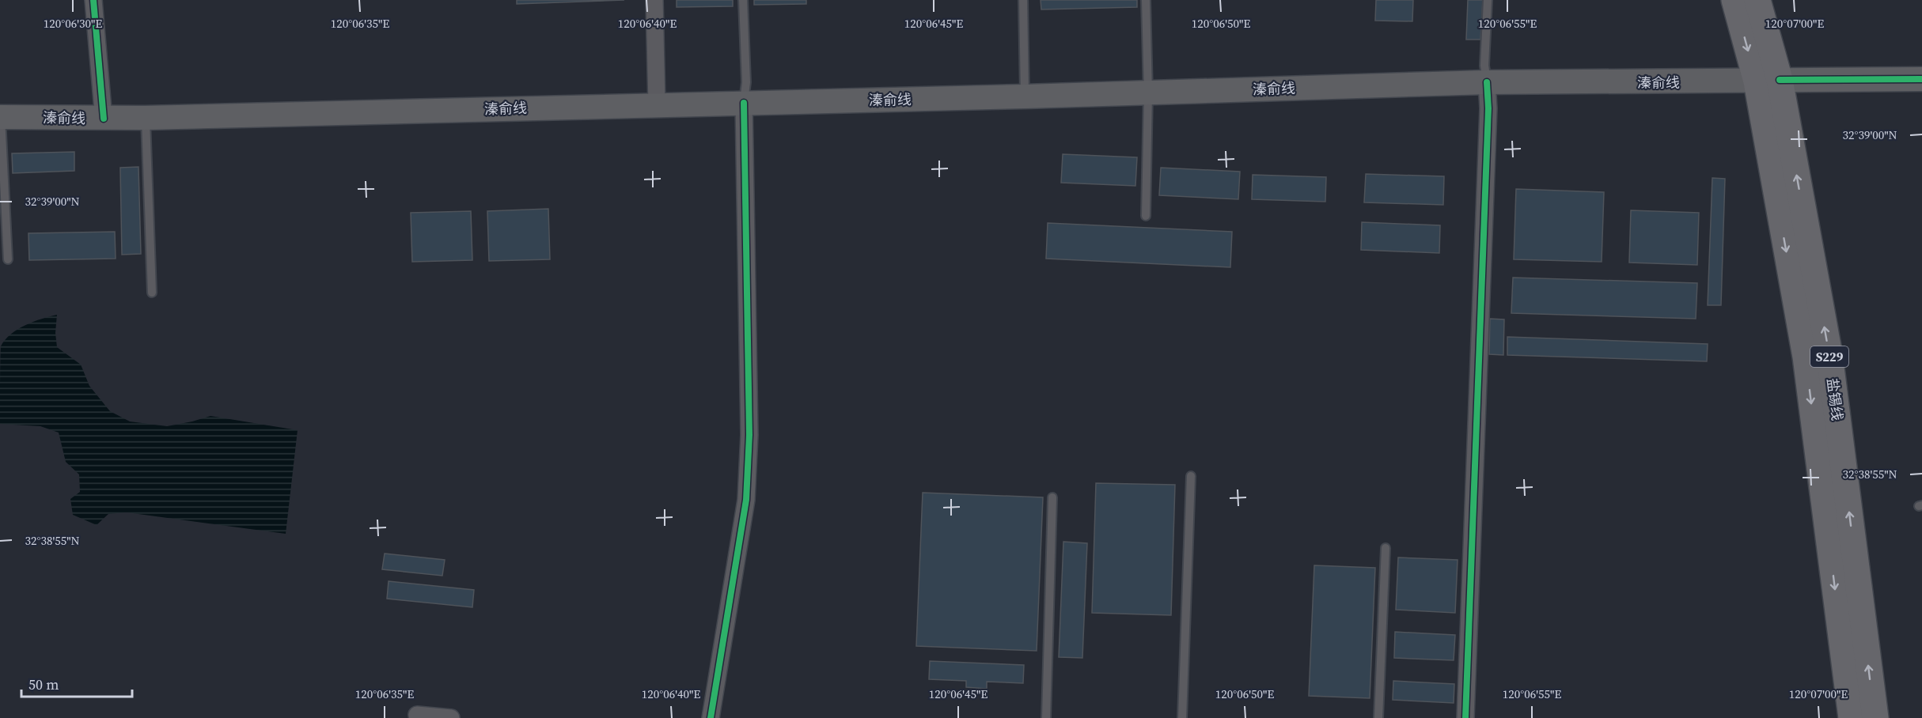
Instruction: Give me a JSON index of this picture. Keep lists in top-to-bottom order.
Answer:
{
  "streets": {
    "main road": ["溱俞线", "S229", "盐锡线"]
  },
  "crossings": [
    ["溱俞线", "盐锡线"]
  ],
  "scale_bar": "50 m",
  "coordinates": [
    "120°06'30\"E",
    "120°06'35\"E",
    "120°06'40\"E",
    "120°06'45\"E",
    "120°06'50\"E",
    "120°06'55\"E",
    "120°07'00\"E",
    "32°39'00\"N",
    "32°38'55\"N"
  ]
}
